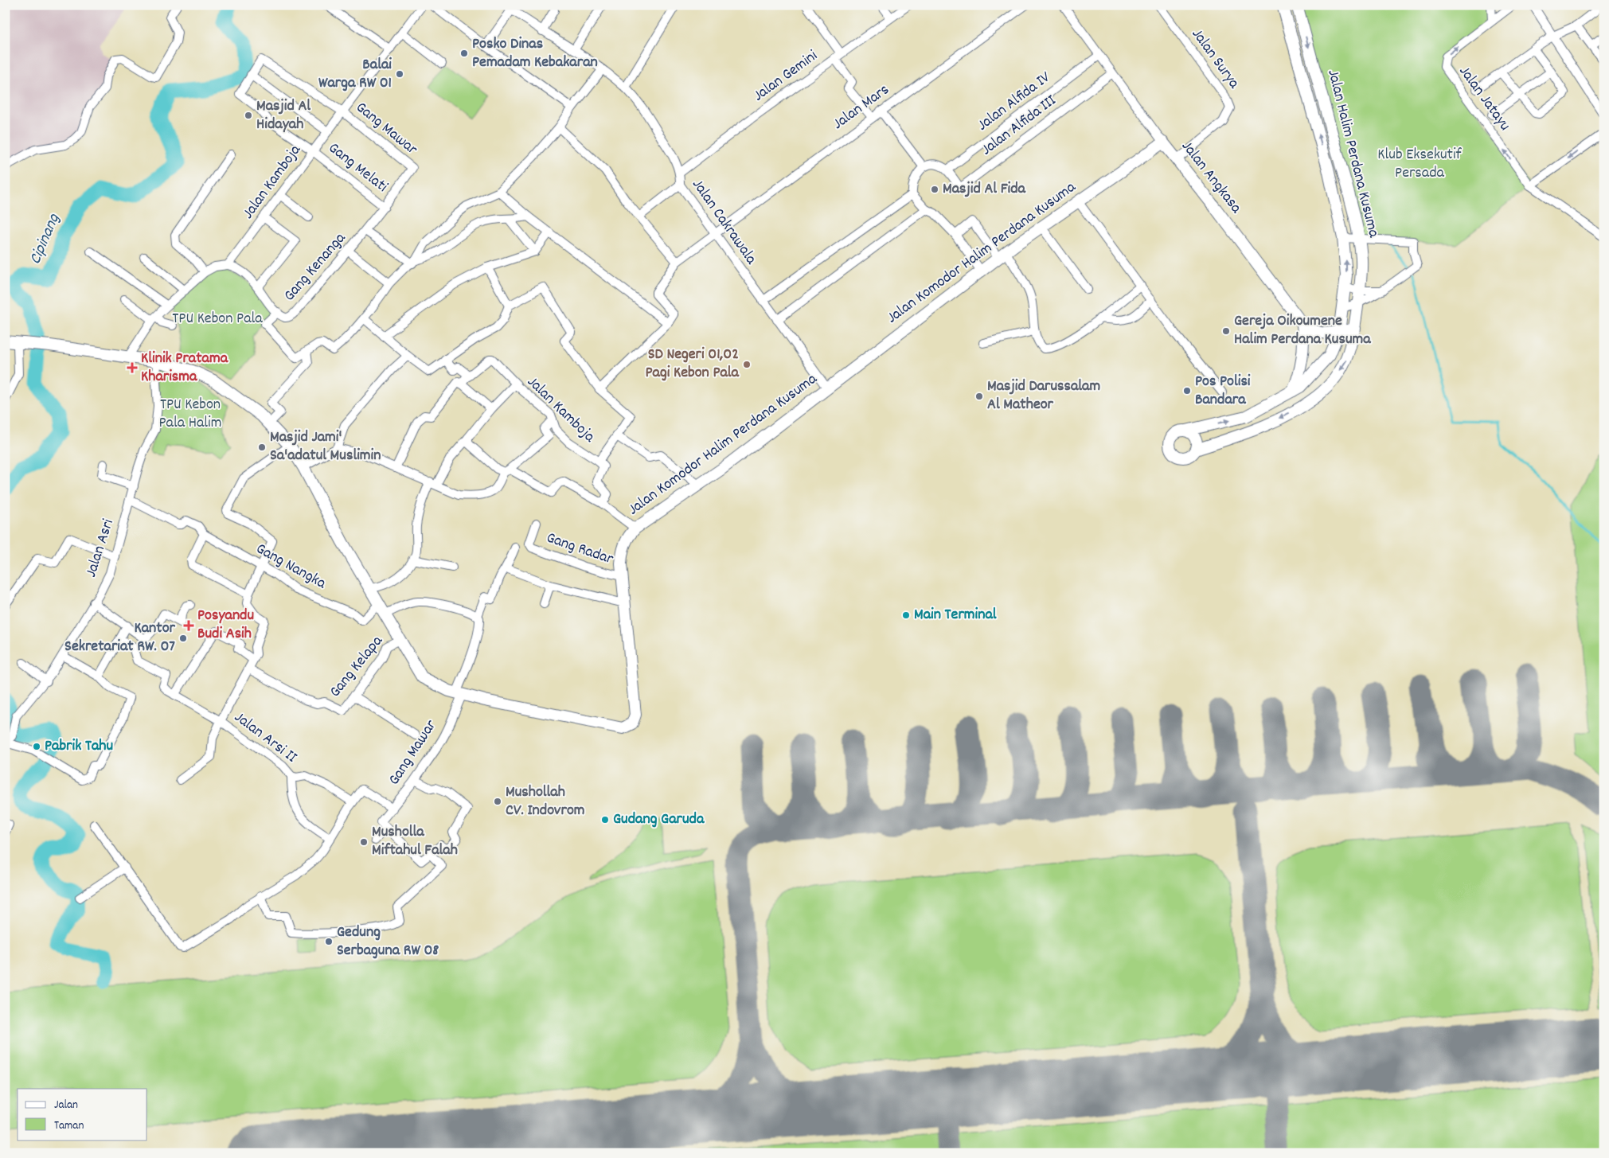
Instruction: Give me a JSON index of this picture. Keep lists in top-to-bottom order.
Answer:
{
  "streets": {
    "street": [
      "Jalan Surya",
      "Jalan Gemini",
      "Jalan Jatayu",
      "Jalan Alfida IV",
      "Jalan Mars",
      "Jalan Alfida III",
      "Gang Mawar",
      "Jalan Halim Perdana Kusuma",
      "Gang Melati",
      "Jalan Angkasa",
      "Jalan Kamboja",
      "Jalan Cakrawala",
      "Jalan Komodor Halim Perdana Kusuma",
      "Gang Kenanga",
      "Jalan Asri",
      "Gang Radar",
      "Gang Nangka",
      "Gang Kelapa",
      "Jalan Arsi II"
    ]
  },
  "crossings": [
    ["Jalan Surya", "Jalan Angkasa"],
    ["Jalan Gemini", "Jalan Cakrawala"],
    ["Jalan Alfida IV", "Jalan Alfida III"],
    ["Jalan Alfida IV", "Jalan Angkasa"],
    ["Jalan Mars", "Jalan Cakrawala"],
    ["Jalan Alfida III", "Jalan Angkasa"],
    ["Gang Mawar", "Gang Melati"],
    ["Gang Mawar", "Jalan Kamboja"],
    ["Gang Mawar", "Jalan Komodor Halim Perdana Kusuma"],
    ["Gang Mawar", "Gang Kenanga"],
    ["Jalan Halim Perdana Kusuma", "Jalan Angkasa"],
    ["Gang Melati", "Jalan Kamboja"],
    ["Gang Melati", "Gang Kenanga"],
    ["Jalan Angkasa", "Jalan Komodor Halim Perdana Kusuma"],
    ["Jalan Kamboja", "Gang Kenanga"],
    ["Jalan Cakrawala", "Jalan Komodor Halim Perdana Kusuma"],
    ["Jalan Komodor Halim Perdana Kusuma", "Jalan Asri"],
    ["Jalan Komodor Halim Perdana Kusuma", "Gang Radar"],
    ["Jalan Komodor Halim Perdana Kusuma", "Gang Nangka"],
    ["Jalan Komodor Halim Perdana Kusuma", "Gang Kelapa"],
    ["Gang Kelapa", "Jalan Arsi II"]
  ],
  "water": ["Cipinang"],
  "parks": ["Klub Eksekutif Persada", "TPU Kebon Pala", "TPU Kebon Pala Halim"],
  "places": {
    "other": [
      "Posko Dinas Pemadam Kebakaran",
      "Balai Warga RW 01",
      "Masjid Al Hidayah",
      "Masjid Al Fida",
      "Gereja Oikoumene Halim Perdana Kusuma",
      "SD Negeri 01,02 Pagi Kebon Pala",
      "Pos Polisi Bandara",
      "Masjid Darussalam Al Matheor",
      "Masjid Jami' Sa'adatul Muslimin",
      "Main Terminal",
      "Kantor Sekretariat RW. 07",
      "Pabrik Tahu",
      "Mushollah CV. Indovrom",
      "Gudang Garuda",
      "Musholla Miftahul Falah",
      "Gedung Serbaguna RW 08"
    ],
    "health": ["Klinik Pratama Kharisma", "Posyandu Budi Asih"]
  },
  "legend": ["Jalan", "Taman"]
}
